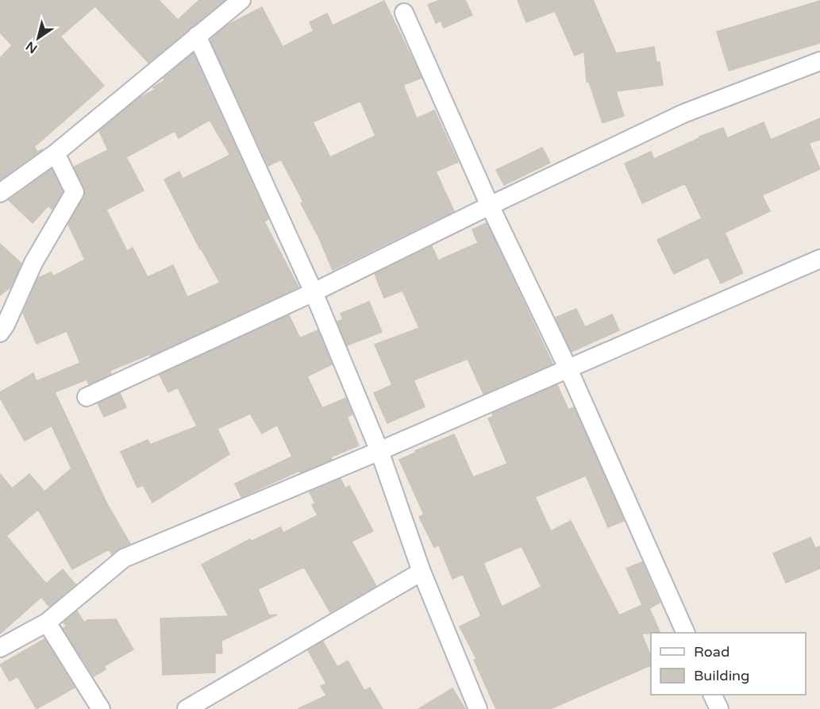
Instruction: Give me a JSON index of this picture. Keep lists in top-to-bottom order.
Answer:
{
  "legend": ["Road", "Building"],
  "north": "bottom left"
}
